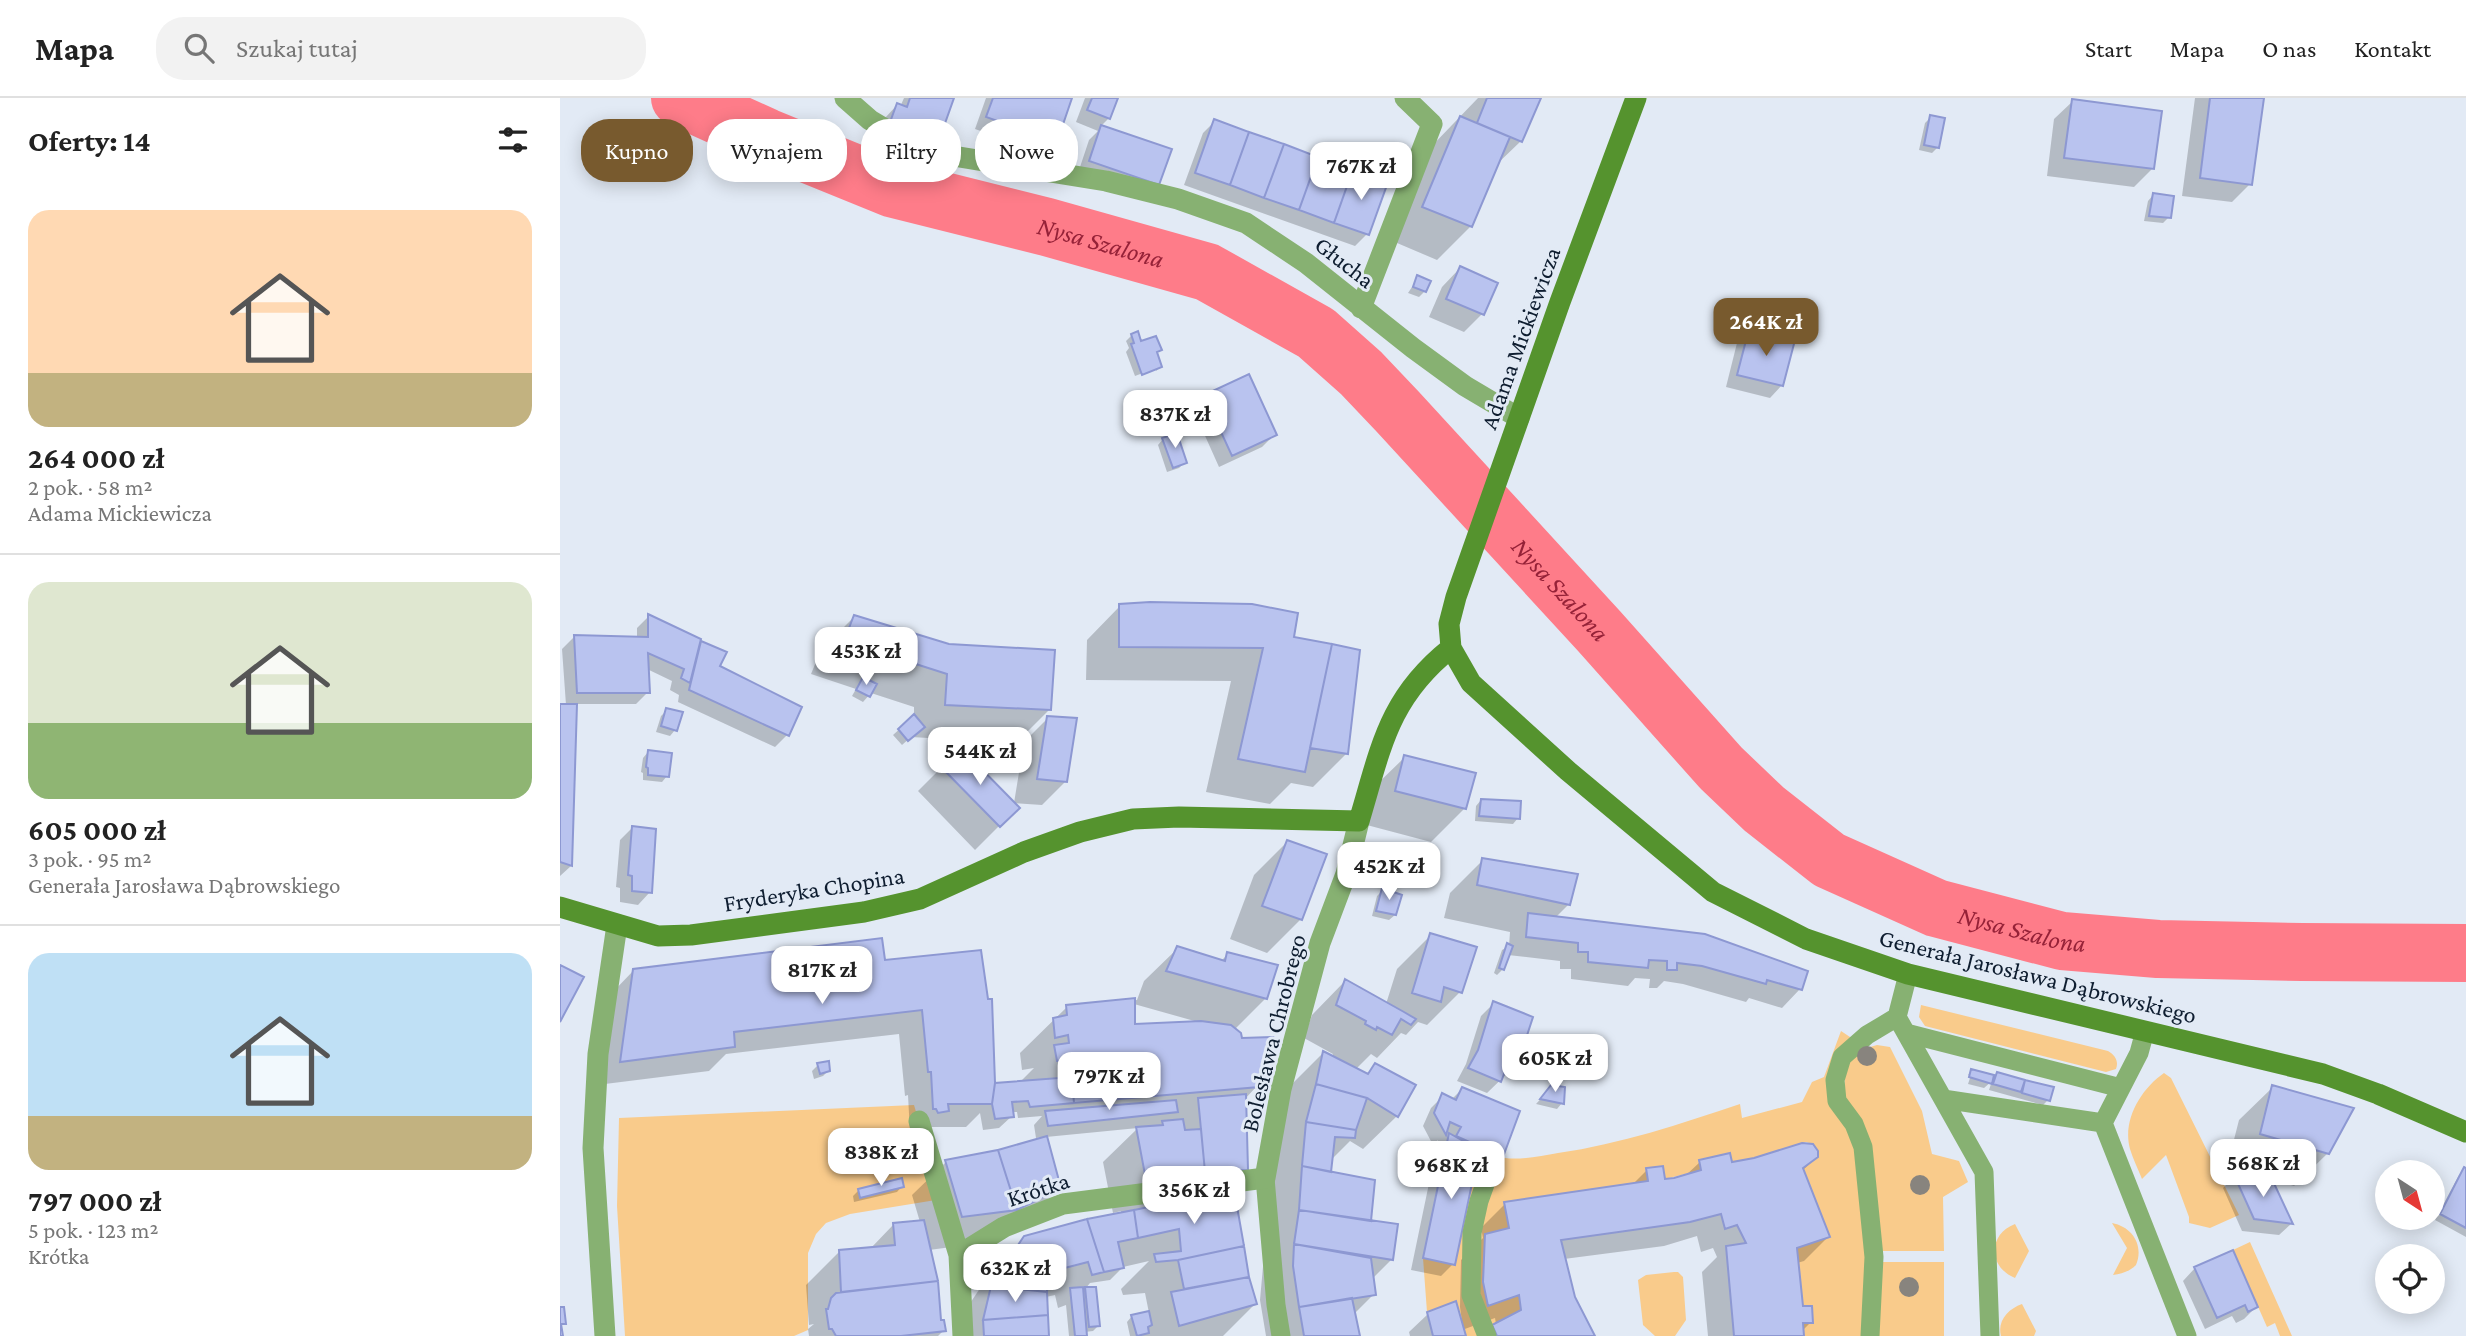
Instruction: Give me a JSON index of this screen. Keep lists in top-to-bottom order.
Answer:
{
  "streets": {
    "main road": [
      "Adama Mickiewicza",
      "Fryderyka Chopina",
      "Generała Jarosława Dąbrowskiego",
      "Bolesława Chrobrego"
    ],
    "street": ["Głucha", "Krótka"]
  },
  "crossings": [
    ["Głucha", "Adama Mickiewicza"],
    ["Adama Mickiewicza", "Generała Jarosława Dąbrowskiego"],
    ["Adama Mickiewicza", "Bolesława Chrobrego"],
    ["Fryderyka Chopina", "Bolesława Chrobrego"],
    ["Generała Jarosława Dąbrowskiego", "Bolesława Chrobrego"],
    ["Bolesława Chrobrego", "Krótka"]
  ],
  "water": ["Nysa Szalona"],
  "north": "bottom right",
  "page": {
    "header": "Mapa",
    "search": "Szukaj tutaj",
    "nav": [
      "Start",
      "Mapa",
      "O nas",
      "Kontakt"
    ],
    "heading": "Oferty: 14",
    "chip": [
      "Kupno",
      "Wynajem",
      "Filtry",
      "Nowe"
    ],
    "price": [
      "767K zł",
      "264K zł",
      "837K zł",
      "453K zł",
      "544K zł",
      "452K zł",
      "817K zł",
      "605K zł",
      "797K zł",
      "838K zł",
      "568K zł",
      "968K zł",
      "356K zł",
      "632K zł"
    ],
    "list": [
      {
        "name": "264 000 zł",
        "note": "2 pok. · 58 m² · Adama Mickiewicza"
      },
      {
        "name": "605 000 zł",
        "note": "3 pok. · 95 m² · Generała Jarosława Dąbrowskiego"
      },
      {
        "name": "797 000 zł",
        "note": "5 pok. · 123 m² · Krótka"
      }
    ]
  }
}
